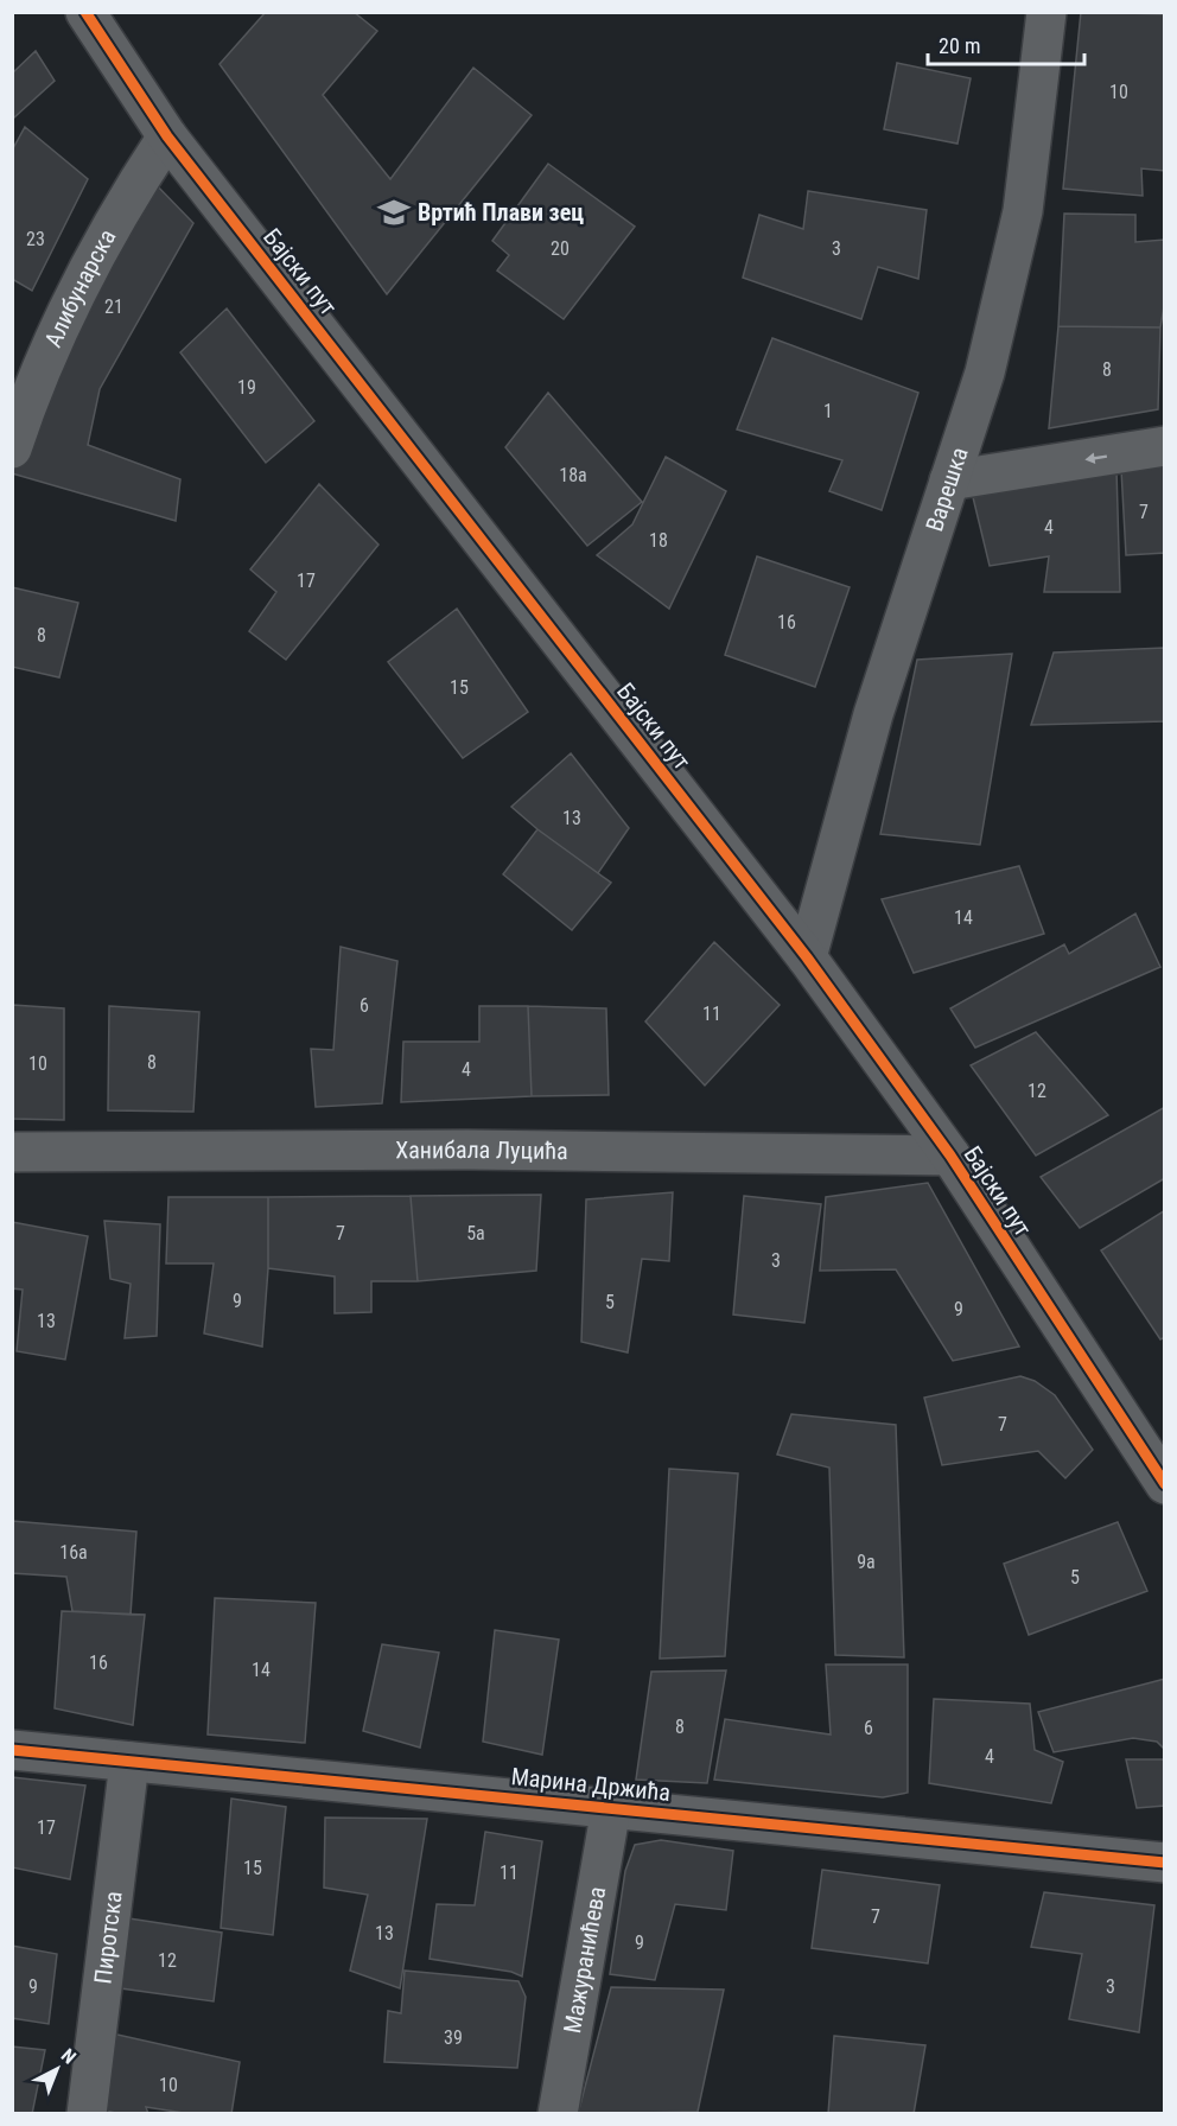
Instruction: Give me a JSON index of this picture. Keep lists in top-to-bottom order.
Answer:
{
  "streets": {
    "street": [
      "Бајски пут",
      "Алибунарска",
      "Варешка",
      "Ханибала Луцића",
      "Марина Држића",
      "Пиротска",
      "Мажуранићева"
    ]
  },
  "crossings": [
    ["Бајски пут", "Алибунарска"],
    ["Бајски пут", "Варешка"],
    ["Бајски пут", "Ханибала Луцића"],
    ["Марина Држића", "Пиротска"],
    ["Марина Држића", "Мажуранићева"]
  ],
  "places": {
    "school or university": ["Вртић Плави зец"]
  },
  "house_numbers": [
    "10",
    "23",
    "20",
    "3",
    "21",
    "8",
    "19",
    "1",
    "18a",
    "7",
    "4",
    "18",
    "17",
    "16",
    "8",
    "15",
    "13",
    "14",
    "6",
    "11",
    "8",
    "10",
    "4",
    "12",
    "7",
    "5a",
    "3",
    "9",
    "5",
    "9",
    "13",
    "7",
    "16a",
    "9a",
    "5",
    "16",
    "14",
    "8",
    "6",
    "4",
    "17",
    "15",
    "11",
    "7",
    "13",
    "9",
    "12",
    "9",
    "3",
    "39",
    "10"
  ],
  "scale_bar": "20 m",
  "north": "top right"
}
